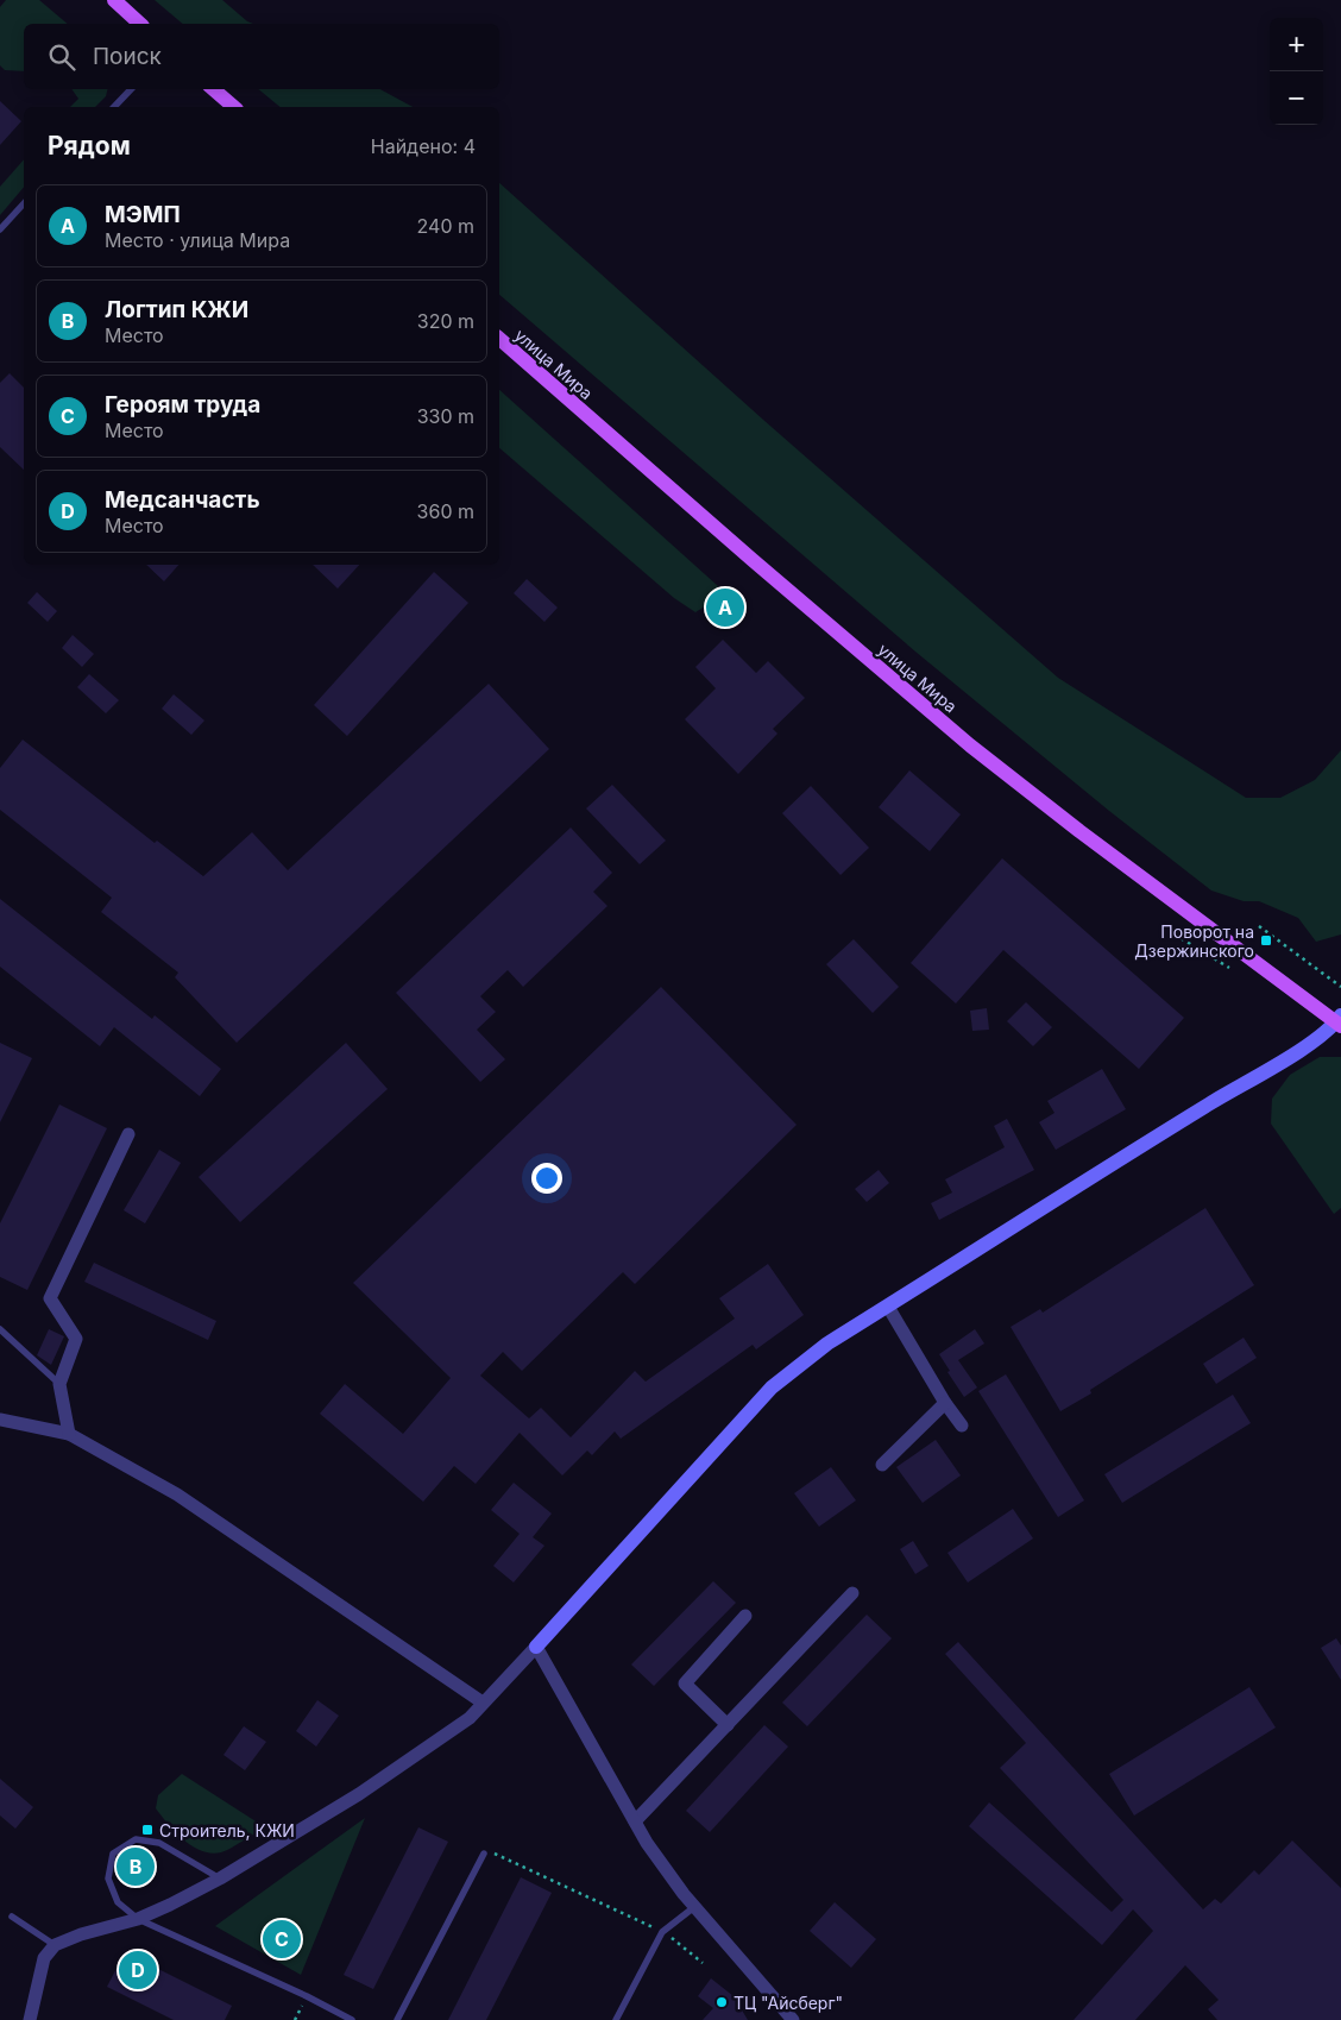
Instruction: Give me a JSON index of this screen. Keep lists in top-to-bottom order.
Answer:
{
  "streets": {
    "main road": ["улица Мира"]
  },
  "places": {
    "transit": ["Поворот на Дзержинского", "Строитель, КЖИ"],
    "other": ["ТЦ \"Айсберг\""]
  },
  "page": {
    "map_buttons": ["+", "−"],
    "search": "Поиск",
    "heading": ["Рядом", "Найдено: 4"],
    "list": [
      {
        "mark": "A",
        "name": "МЭМП",
        "note": "Место · улица Мира",
        "value": "240 m"
      },
      {
        "mark": "B",
        "name": "Логтип КЖИ",
        "note": "Место",
        "value": "320 m"
      },
      {
        "mark": "C",
        "name": "Героям труда",
        "note": "Место",
        "value": "330 m"
      },
      {
        "mark": "D",
        "name": "Медсанчасть",
        "note": "Место",
        "value": "360 m"
      }
    ],
    "pins": [
      "A",
      "B",
      "C",
      "D"
    ]
  }
}
